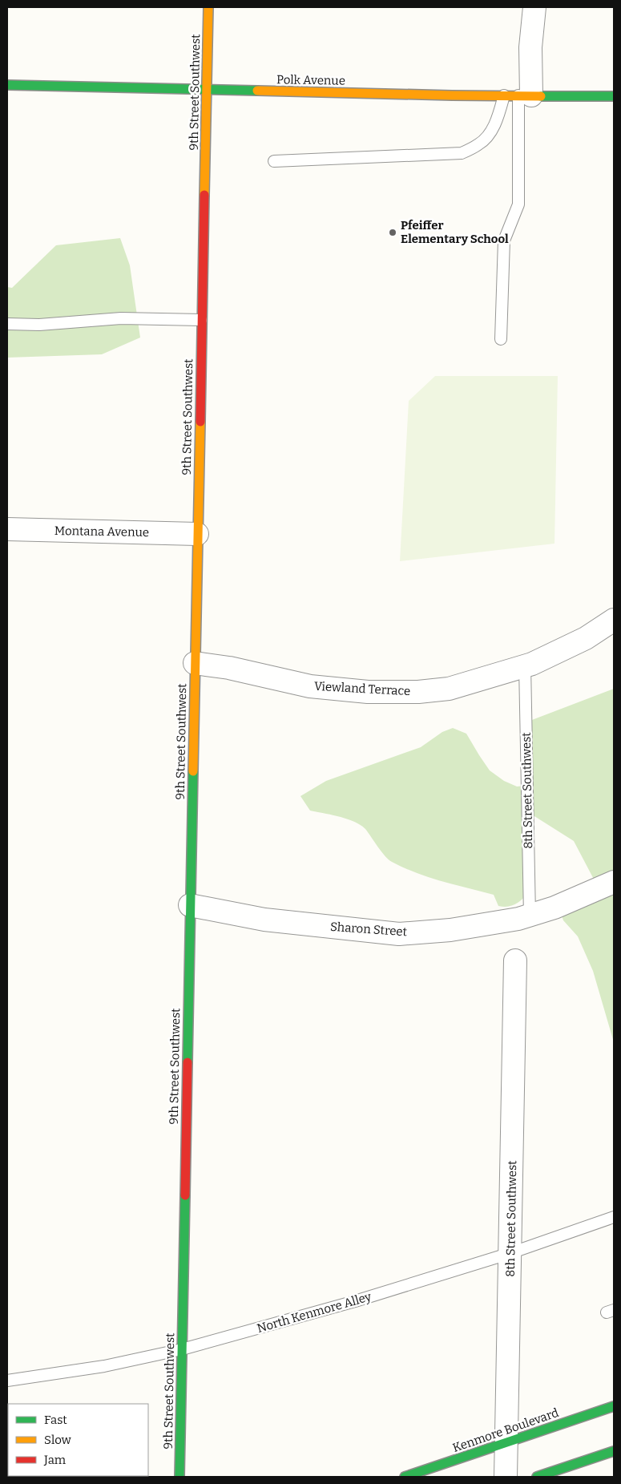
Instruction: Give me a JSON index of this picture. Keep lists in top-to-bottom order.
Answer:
{
  "streets": {
    "street": [
      "Polk Avenue",
      "9th Street Southwest",
      "Montana Avenue",
      "Viewland Terrace",
      "8th Street Southwest",
      "Sharon Street",
      "Kenmore Boulevard"
    ],
    "lane": ["North Kenmore Alley"]
  },
  "crossings": [
    ["Polk Avenue", "9th Street Southwest"],
    ["9th Street Southwest", "Montana Avenue"],
    ["9th Street Southwest", "Viewland Terrace"],
    ["9th Street Southwest", "Sharon Street"],
    ["9th Street Southwest", "North Kenmore Alley"],
    ["Viewland Terrace", "8th Street Southwest"],
    ["8th Street Southwest", "Sharon Street"],
    ["8th Street Southwest", "North Kenmore Alley"],
    ["8th Street Southwest", "Kenmore Boulevard"]
  ],
  "places": ["Pfeiffer Elementary School"],
  "legend": ["Fast", "Slow", "Jam"]
}
